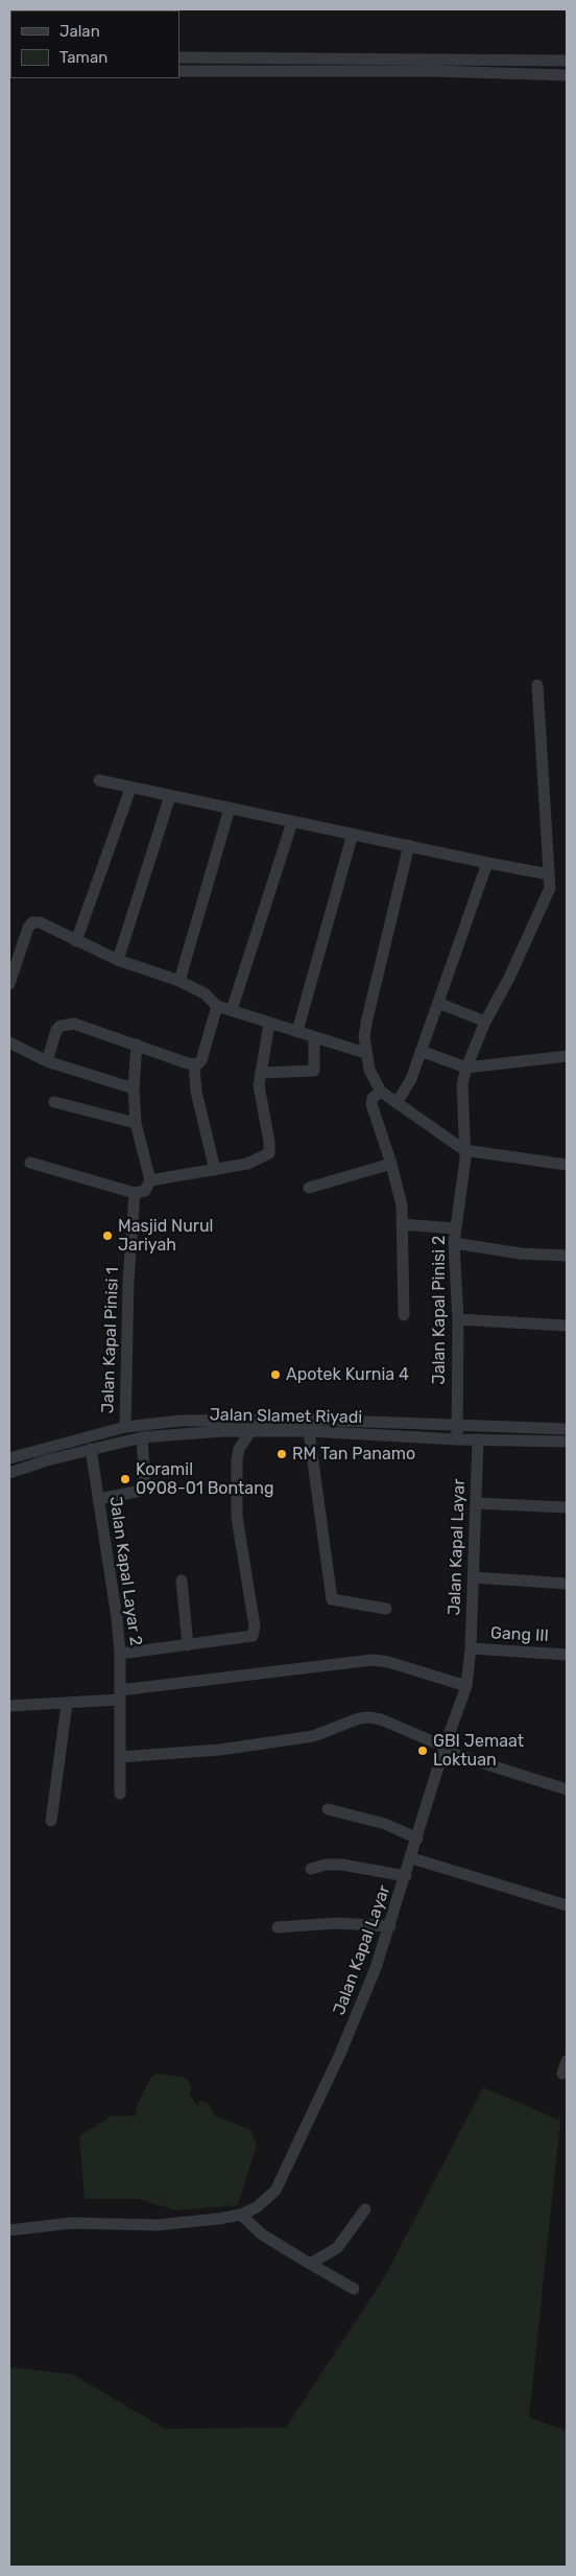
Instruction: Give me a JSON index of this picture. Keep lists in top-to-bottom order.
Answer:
{
  "streets": {
    "street": [
      "Jalan Kapal Pinisi 2",
      "Jalan Kapal Pinisi 1",
      "Jalan Slamet Riyadi",
      "Jalan Kapal Layar",
      "Jalan Kapal Layar 2",
      "Gang III"
    ]
  },
  "crossings": [
    ["Jalan Kapal Pinisi 2", "Jalan Slamet Riyadi"],
    ["Jalan Kapal Pinisi 1", "Jalan Slamet Riyadi"],
    ["Jalan Slamet Riyadi", "Jalan Kapal Layar"],
    ["Jalan Slamet Riyadi", "Jalan Kapal Layar 2"],
    ["Jalan Kapal Layar", "Gang III"]
  ],
  "places": [
    "Masjid Nurul Jariyah",
    "Apotek Kurnia 4",
    "RM Tan Panamo",
    "Koramil 0908-01 Bontang",
    "GBI Jemaat Loktuan"
  ],
  "legend": ["Jalan", "Taman"]
}
